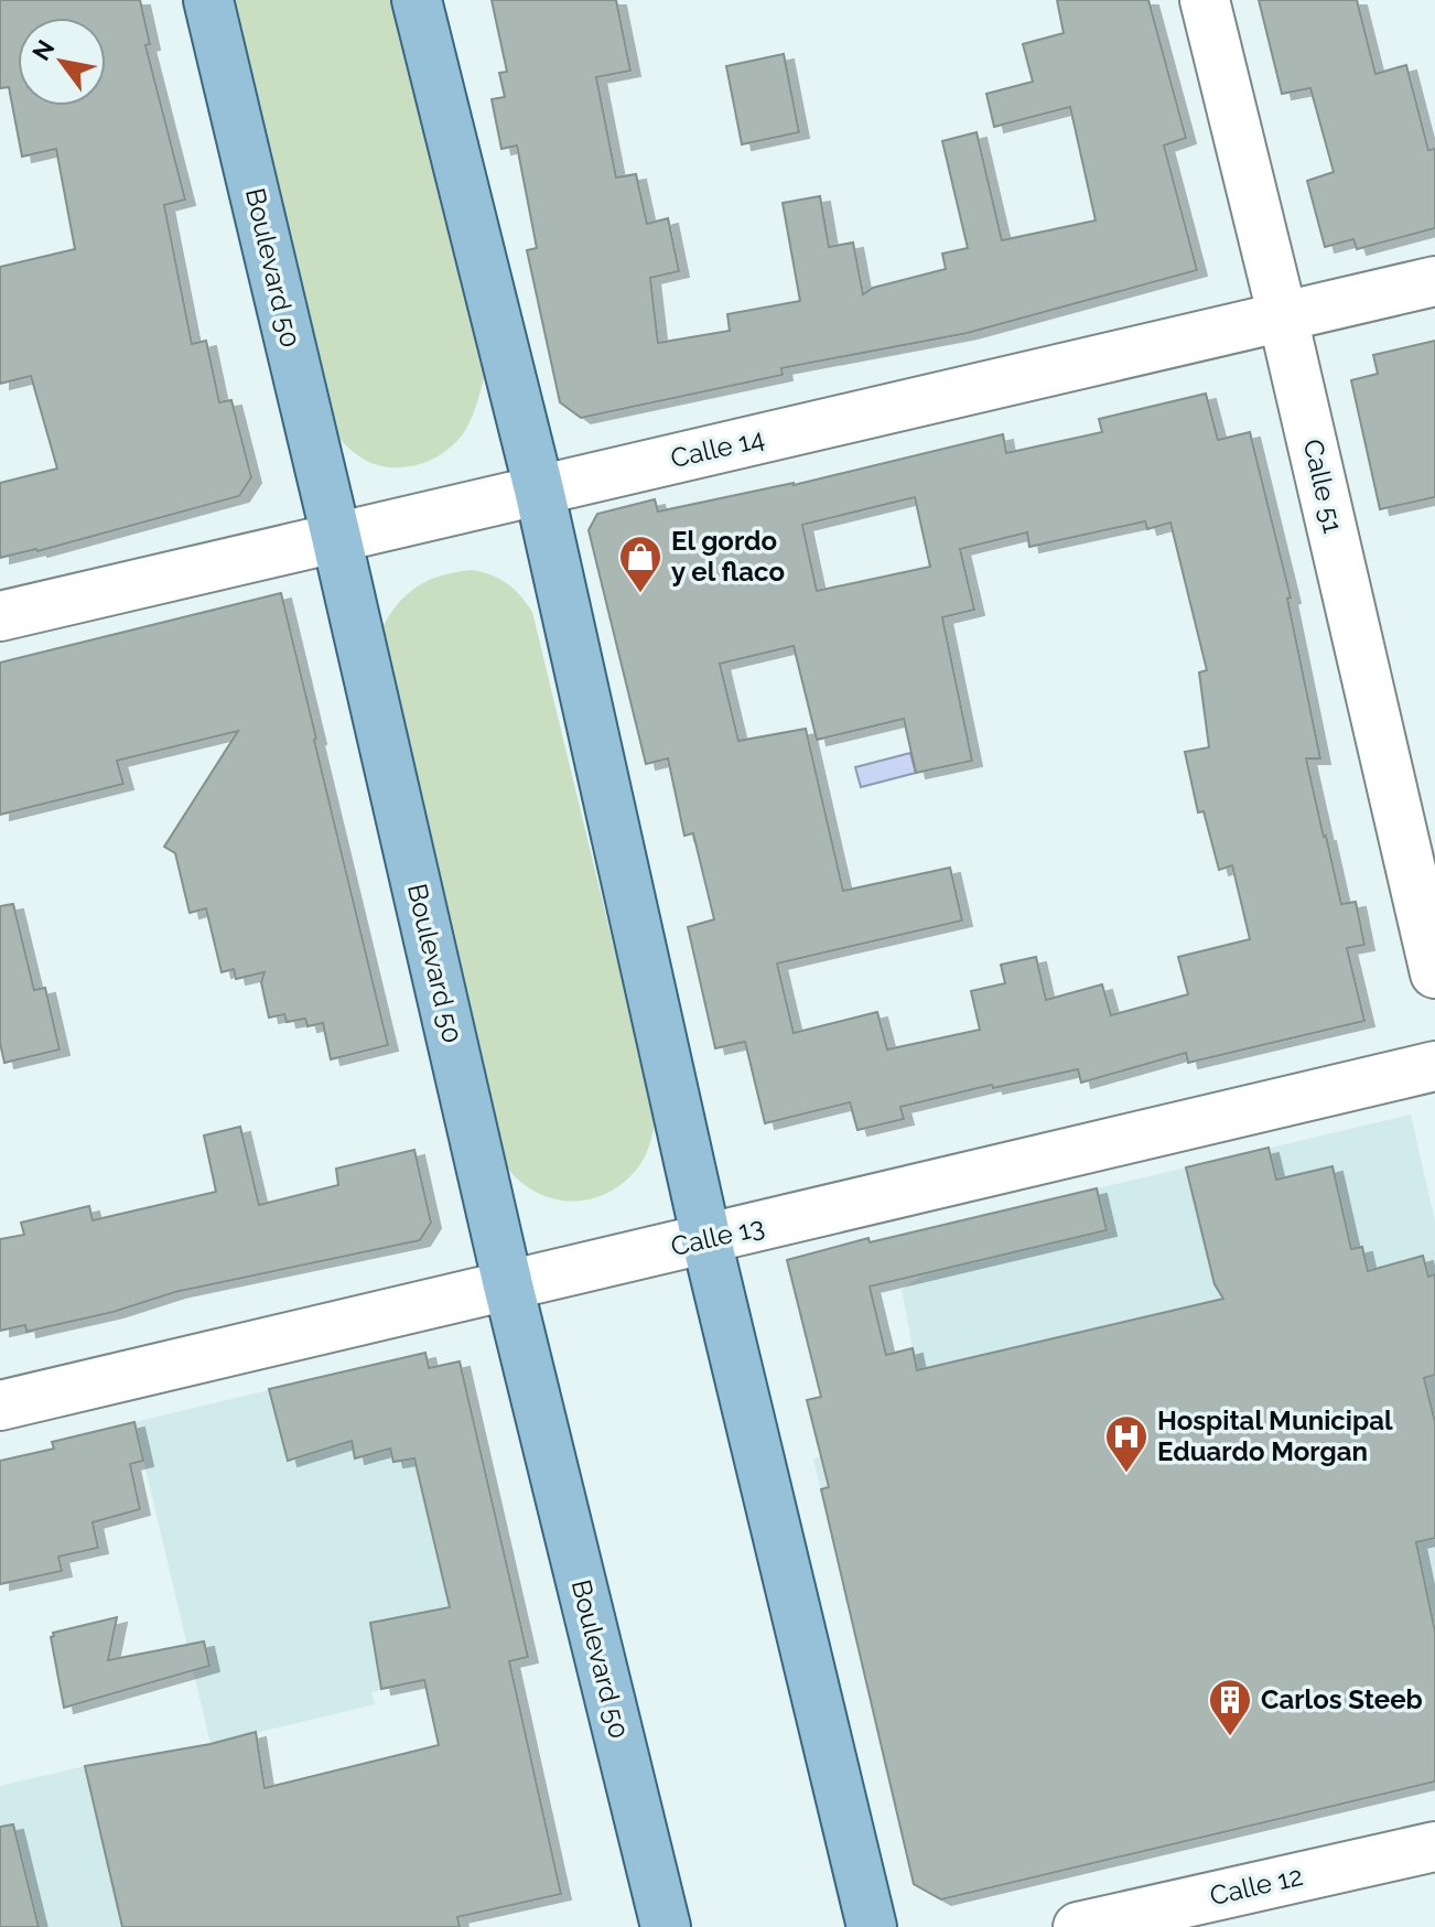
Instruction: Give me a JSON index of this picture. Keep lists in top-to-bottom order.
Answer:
{
  "streets": {
    "main road": ["Boulevard 50"],
    "street": [
      "Calle 14",
      "Calle 51",
      "Calle 13",
      "Calle 12"
    ]
  },
  "crossings": [
    ["Boulevard 50", "Calle 14"],
    ["Boulevard 50", "Calle 13"],
    ["Calle 14", "Calle 51"]
  ],
  "places": {
    "shop": ["El gordo y el flaco"],
    "hospital": ["Hospital Municipal Eduardo Morgan"],
    "building": ["Carlos Steeb"]
  },
  "north": "top left"
}
